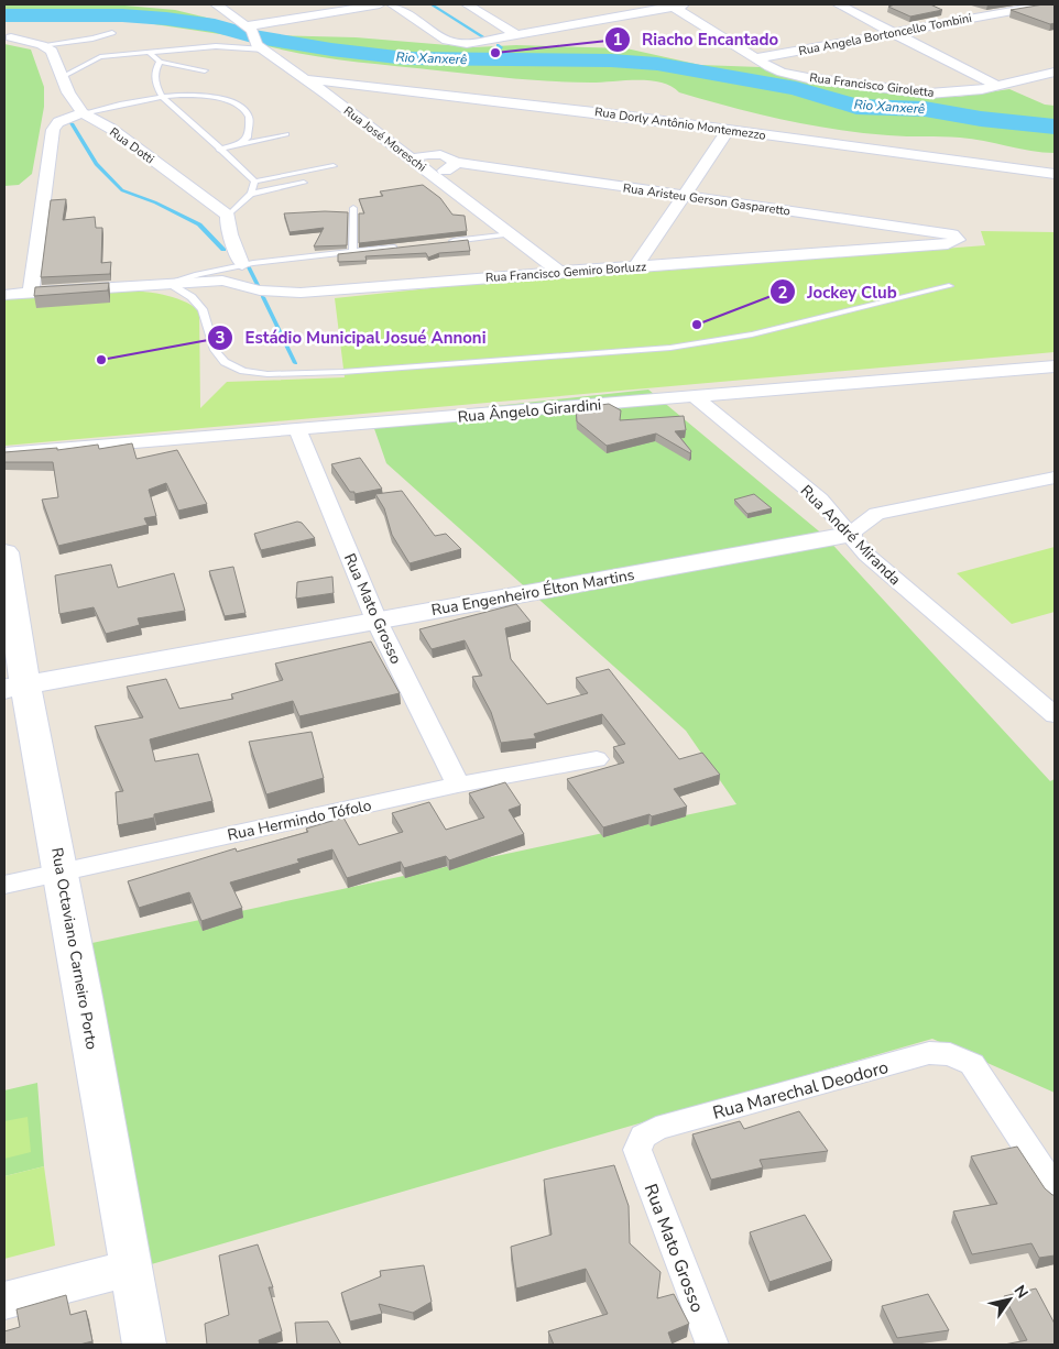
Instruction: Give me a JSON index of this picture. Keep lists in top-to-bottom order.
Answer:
{
  "streets": {
    "street": [
      "Rua Angela Bortoncello Tombini",
      "Rua Francisco Giroletta",
      "Rua Dorly Antônio Montemezzo",
      "Rua José Moreschi",
      "Rua Dotti",
      "Rua Aristeu Gerson Gasparetto",
      "Rua Francisco Gemiro Borluzz",
      "Rua Ângelo Girardini",
      "Rua André Miranda",
      "Rua Engenheiro Élton Martins",
      "Rua Mato Grosso",
      "Rua Hermindo Tófolo",
      "Rua Octaviano Carneiro Porto",
      "Rua Marechal Deodoro"
    ]
  },
  "crossings": [
    ["Rua Angela Bortoncello Tombini", "Rua Francisco Giroletta"],
    ["Rua Dorly Antônio Montemezzo", "Rua José Moreschi"],
    ["Rua José Moreschi", "Rua Aristeu Gerson Gasparetto"],
    ["Rua José Moreschi", "Rua Francisco Gemiro Borluzz"],
    ["Rua Aristeu Gerson Gasparetto", "Rua Francisco Gemiro Borluzz"],
    ["Rua Ângelo Girardini", "Rua André Miranda"],
    ["Rua Ângelo Girardini", "Rua Mato Grosso"],
    ["Rua André Miranda", "Rua Engenheiro Élton Martins"],
    ["Rua Engenheiro Élton Martins", "Rua Mato Grosso"],
    ["Rua Engenheiro Élton Martins", "Rua Octaviano Carneiro Porto"],
    ["Rua Mato Grosso", "Rua Hermindo Tófolo"],
    ["Rua Mato Grosso", "Rua Marechal Deodoro"],
    ["Rua Hermindo Tófolo", "Rua Octaviano Carneiro Porto"]
  ],
  "water": ["Rio Xanxerê"],
  "places": ["Riacho Encantado", "Jockey Club", "Estádio Municipal Josué Annoni"],
  "north": "top right"
}
